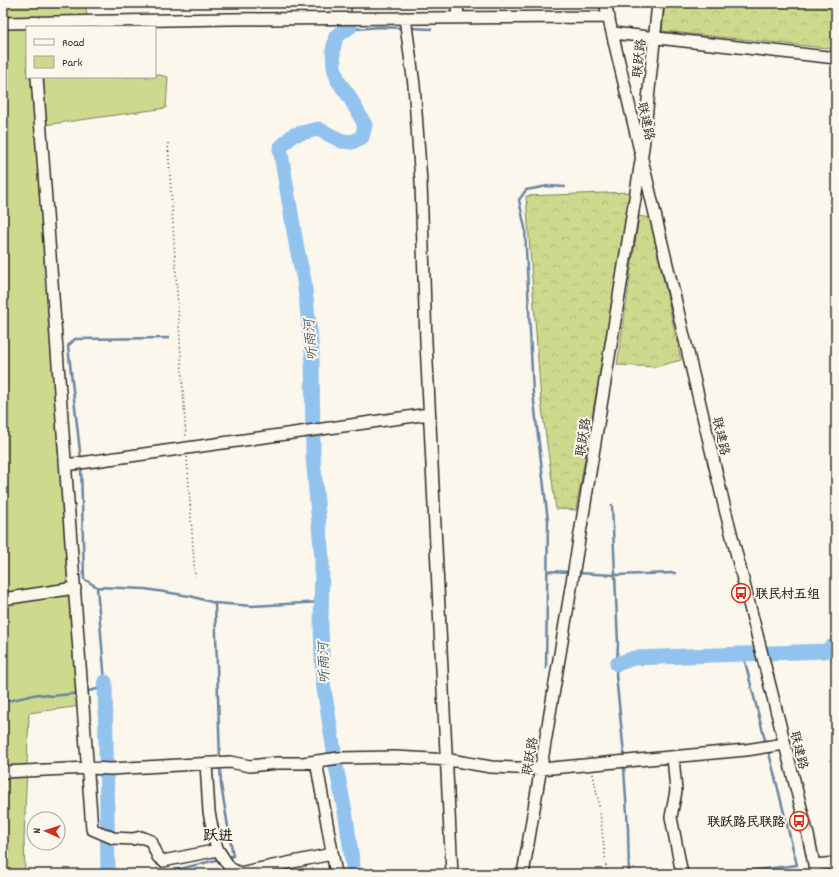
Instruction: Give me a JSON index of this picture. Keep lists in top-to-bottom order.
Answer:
{
  "streets": {
    "street": ["联跃路", "联建路"]
  },
  "crossings": [
    ["联跃路", "联建路"]
  ],
  "districts": ["跃进"],
  "water": ["听雨河"],
  "places": {
    "bus stop": ["联民村五组", "联跃路民联路"]
  },
  "legend": ["Road", "Park"],
  "north": "left"
}
